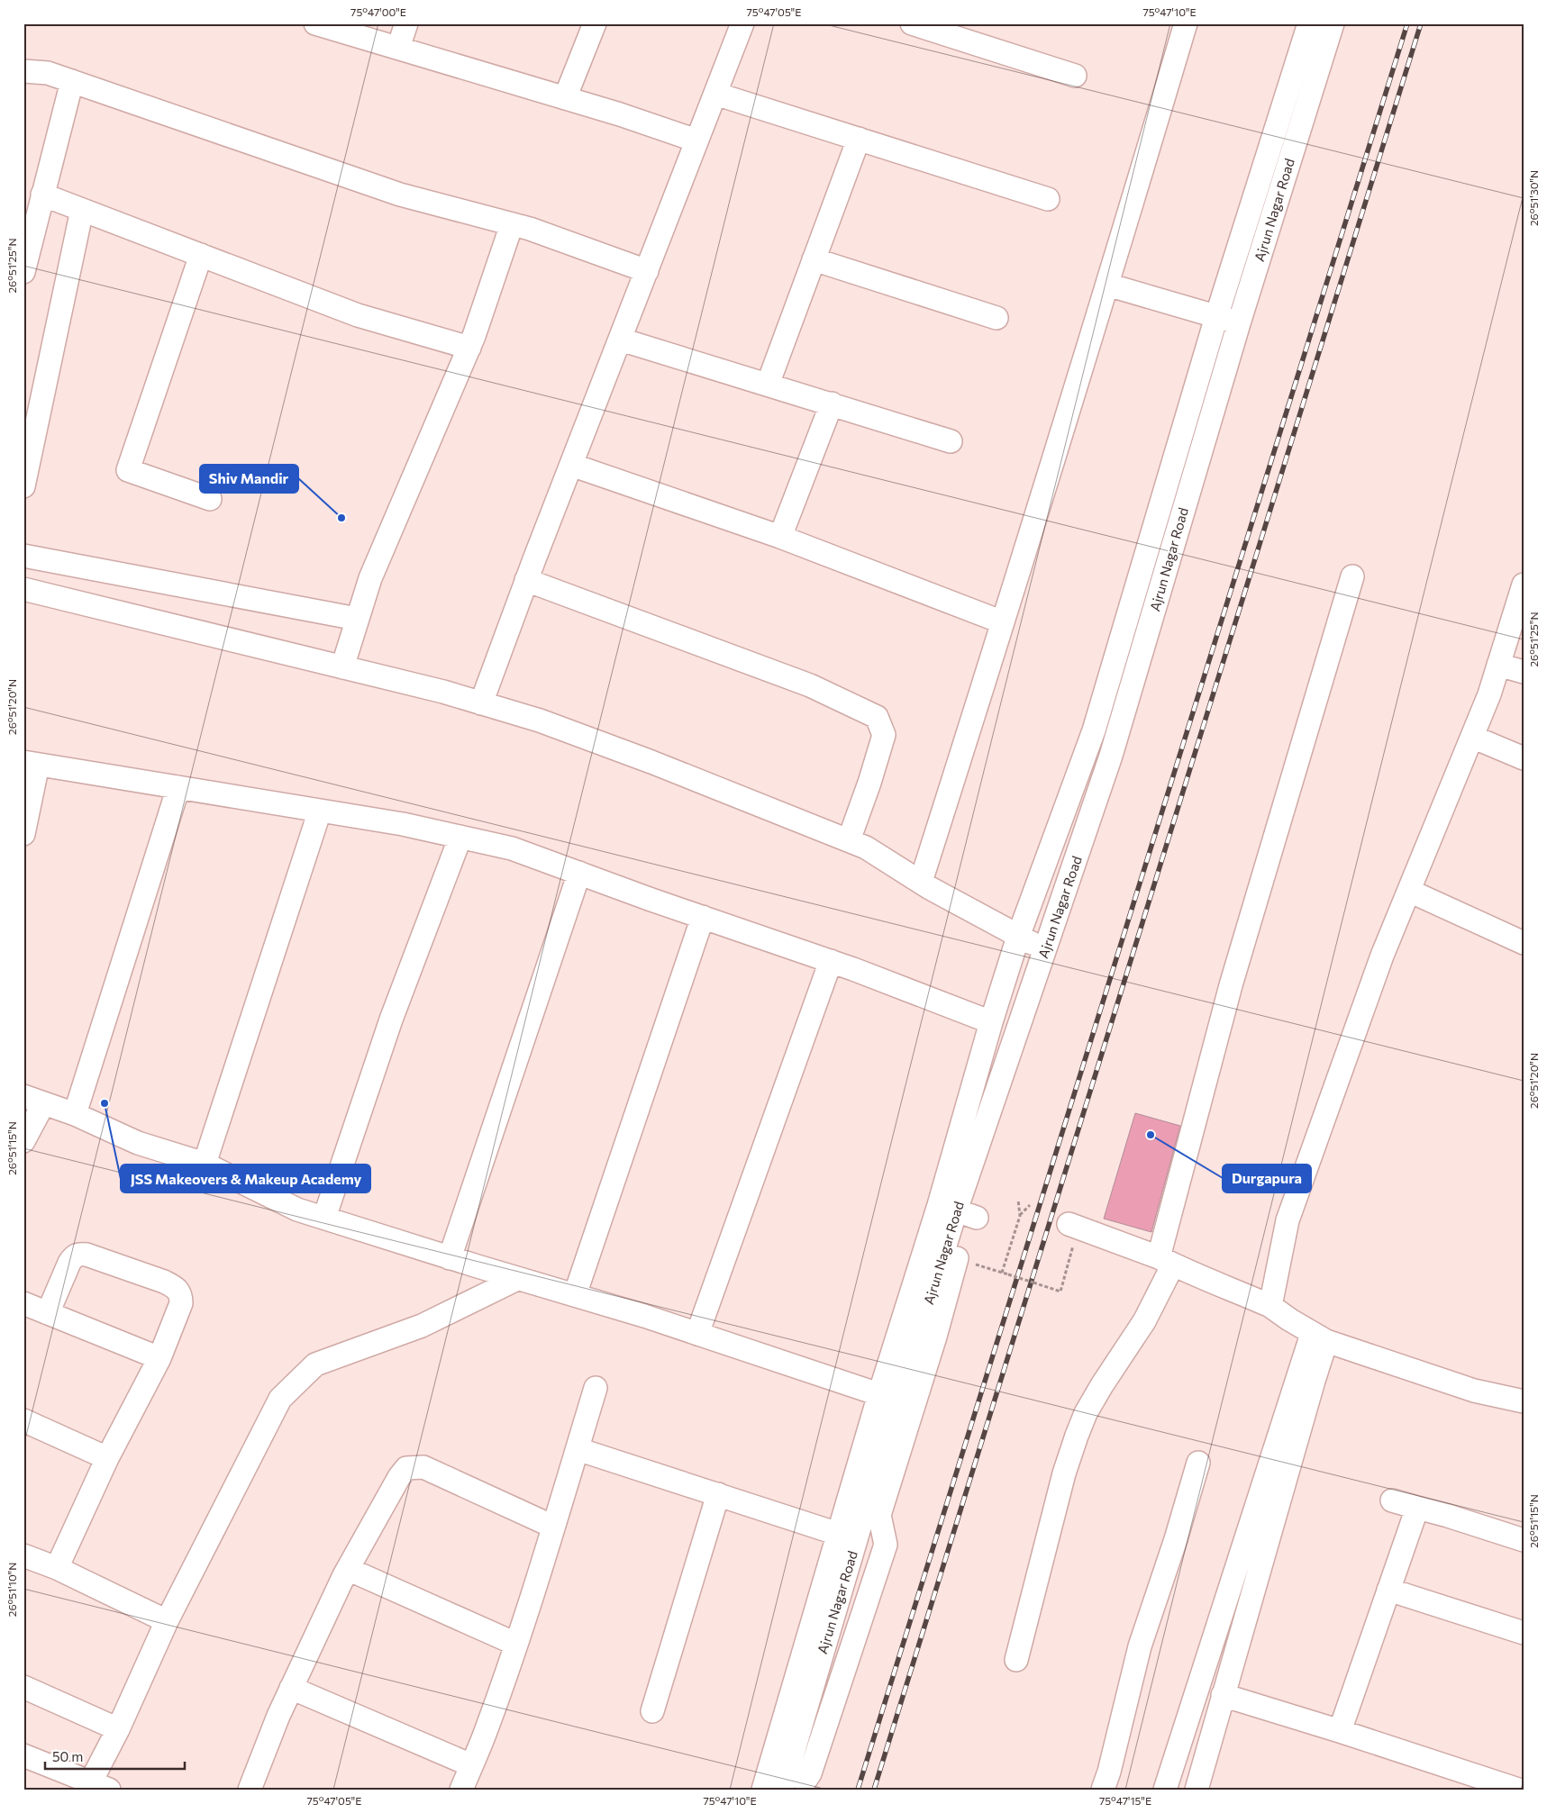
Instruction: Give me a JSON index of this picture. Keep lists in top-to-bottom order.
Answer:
{
  "streets": {
    "street": ["Ajrun Nagar Road"]
  },
  "places": ["Shiv Mandir", "JSS Makeovers & Makeup Academy", "Durgapura"],
  "scale_bar": "50 m",
  "coordinates": [
    "75°47'00\"E",
    "75°47'05\"E",
    "75°47'10\"E",
    "26°51'30\"N",
    "26°51'25\"N",
    "26°51'20\"N",
    "26°51'15\"N",
    "26°51'10\"N",
    "75°47'15\"E"
  ]
}
